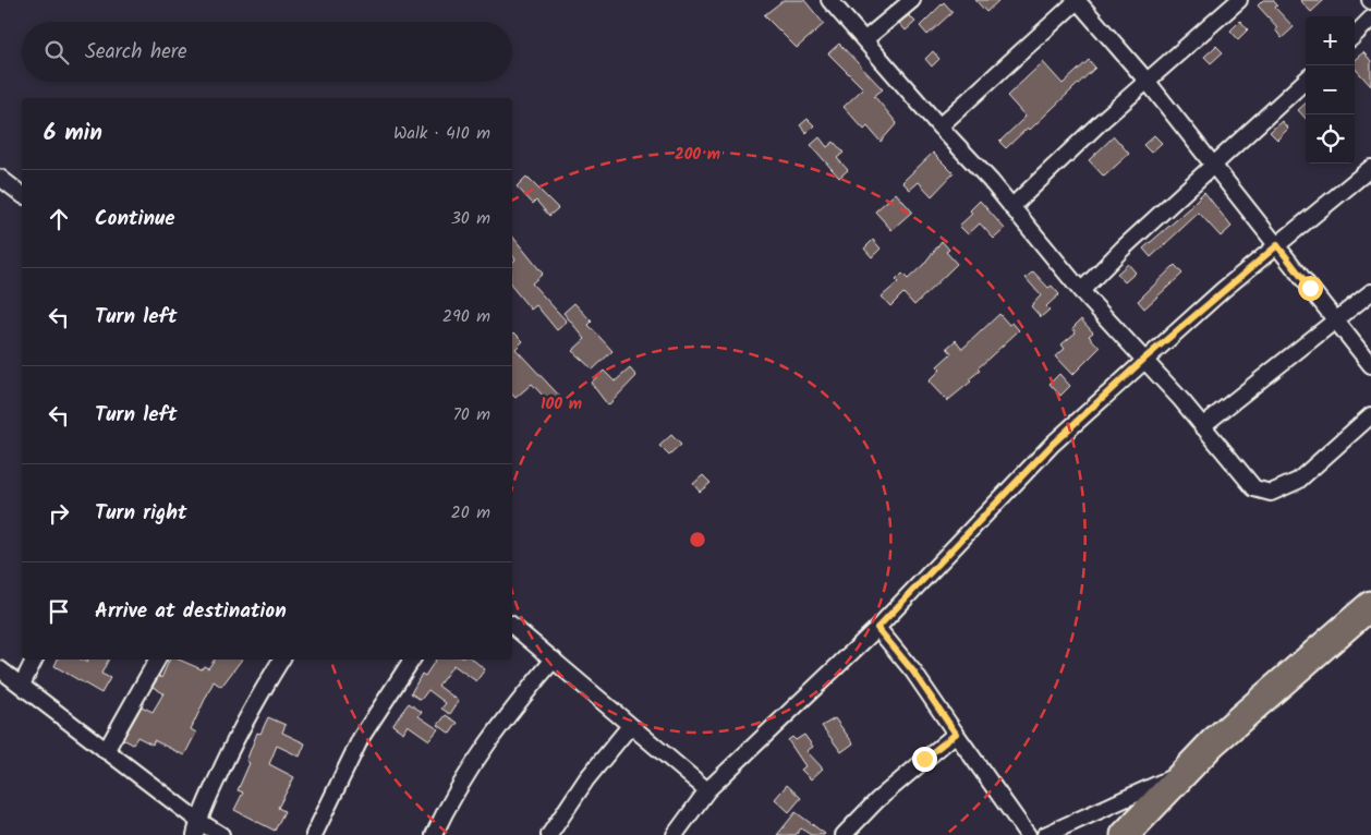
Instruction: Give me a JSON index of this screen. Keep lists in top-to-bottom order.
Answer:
{
  "page": {
    "map_buttons": ["+", "−"],
    "search": "Search here",
    "heading": ["6 min", "Walk · 410 m"],
    "list": [
      ["Continue", "30 m"],
      ["Turn left", "290 m"],
      ["Turn left", "70 m"],
      ["Turn right", "20 m"],
      "Arrive at destination"
    ]
  },
  "rings": ["200 m", "100 m"]
}
